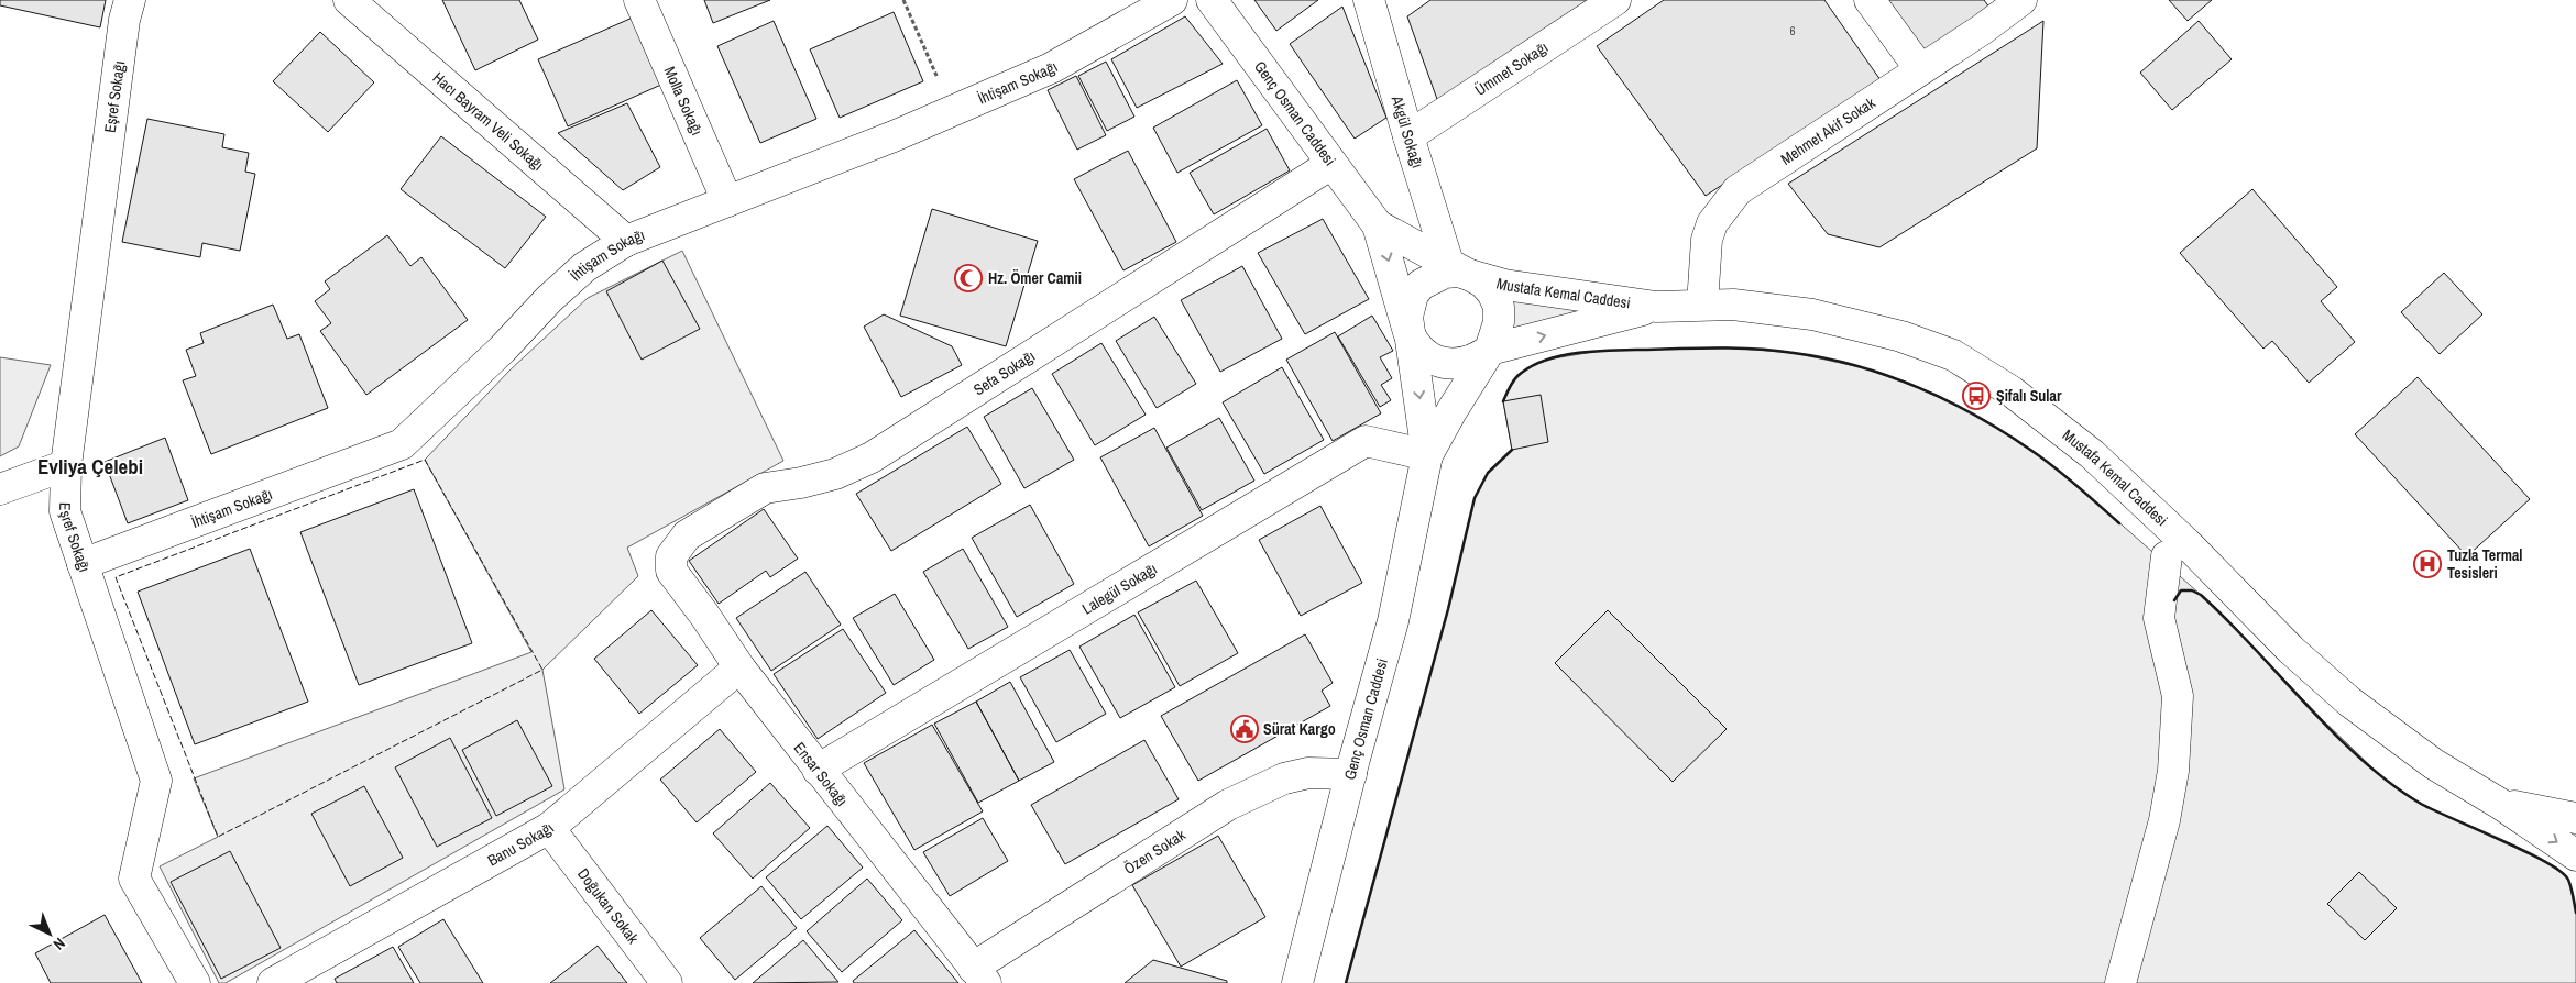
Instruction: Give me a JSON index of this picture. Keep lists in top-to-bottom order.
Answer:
{
  "streets": {
    "street": [
      "Ümmet Sokağı",
      "İhtişam Sokağı",
      "Eşref Sokağı",
      "Molla Sokağı",
      "Genç Osman Caddesi",
      "Hacı Bayram Veli Sokağı",
      "Mehmet Akif Sokak",
      "Akgül Sokağı",
      "Mustafa Kemal Caddesi",
      "Sefa Sokağı",
      "Lalegül Sokağı",
      "Ensar Sokağı",
      "Banu Sokağı",
      "Özen Sokak",
      "Doğukan Sokak"
    ]
  },
  "crossings": [
    ["Ümmet Sokağı", "Akgül Sokağı"],
    ["İhtişam Sokağı", "Eşref Sokağı"],
    ["İhtişam Sokağı", "Molla Sokağı"],
    ["İhtişam Sokağı", "Hacı Bayram Veli Sokağı"],
    ["Genç Osman Caddesi", "Akgül Sokağı"],
    ["Genç Osman Caddesi", "Mustafa Kemal Caddesi"],
    ["Genç Osman Caddesi", "Sefa Sokağı"],
    ["Genç Osman Caddesi", "Lalegül Sokağı"],
    ["Genç Osman Caddesi", "Özen Sokak"],
    ["Mehmet Akif Sokak", "Mustafa Kemal Caddesi"],
    ["Akgül Sokağı", "Mustafa Kemal Caddesi"],
    ["Sefa Sokağı", "Ensar Sokağı"],
    ["Lalegül Sokağı", "Ensar Sokağı"],
    ["Ensar Sokağı", "Banu Sokağı"],
    ["Ensar Sokağı", "Özen Sokak"],
    ["Banu Sokağı", "Doğukan Sokak"]
  ],
  "districts": ["Evliya Çelebi"],
  "places": {
    "mosque": ["Hz. Ömer Camii"],
    "bus stop": ["Şifalı Sular"],
    "hospital": ["Tuzla Termal Tesisleri"],
    "public building": ["Sürat Kargo"]
  },
  "house_numbers": ["6"],
  "north": "bottom right"
}
